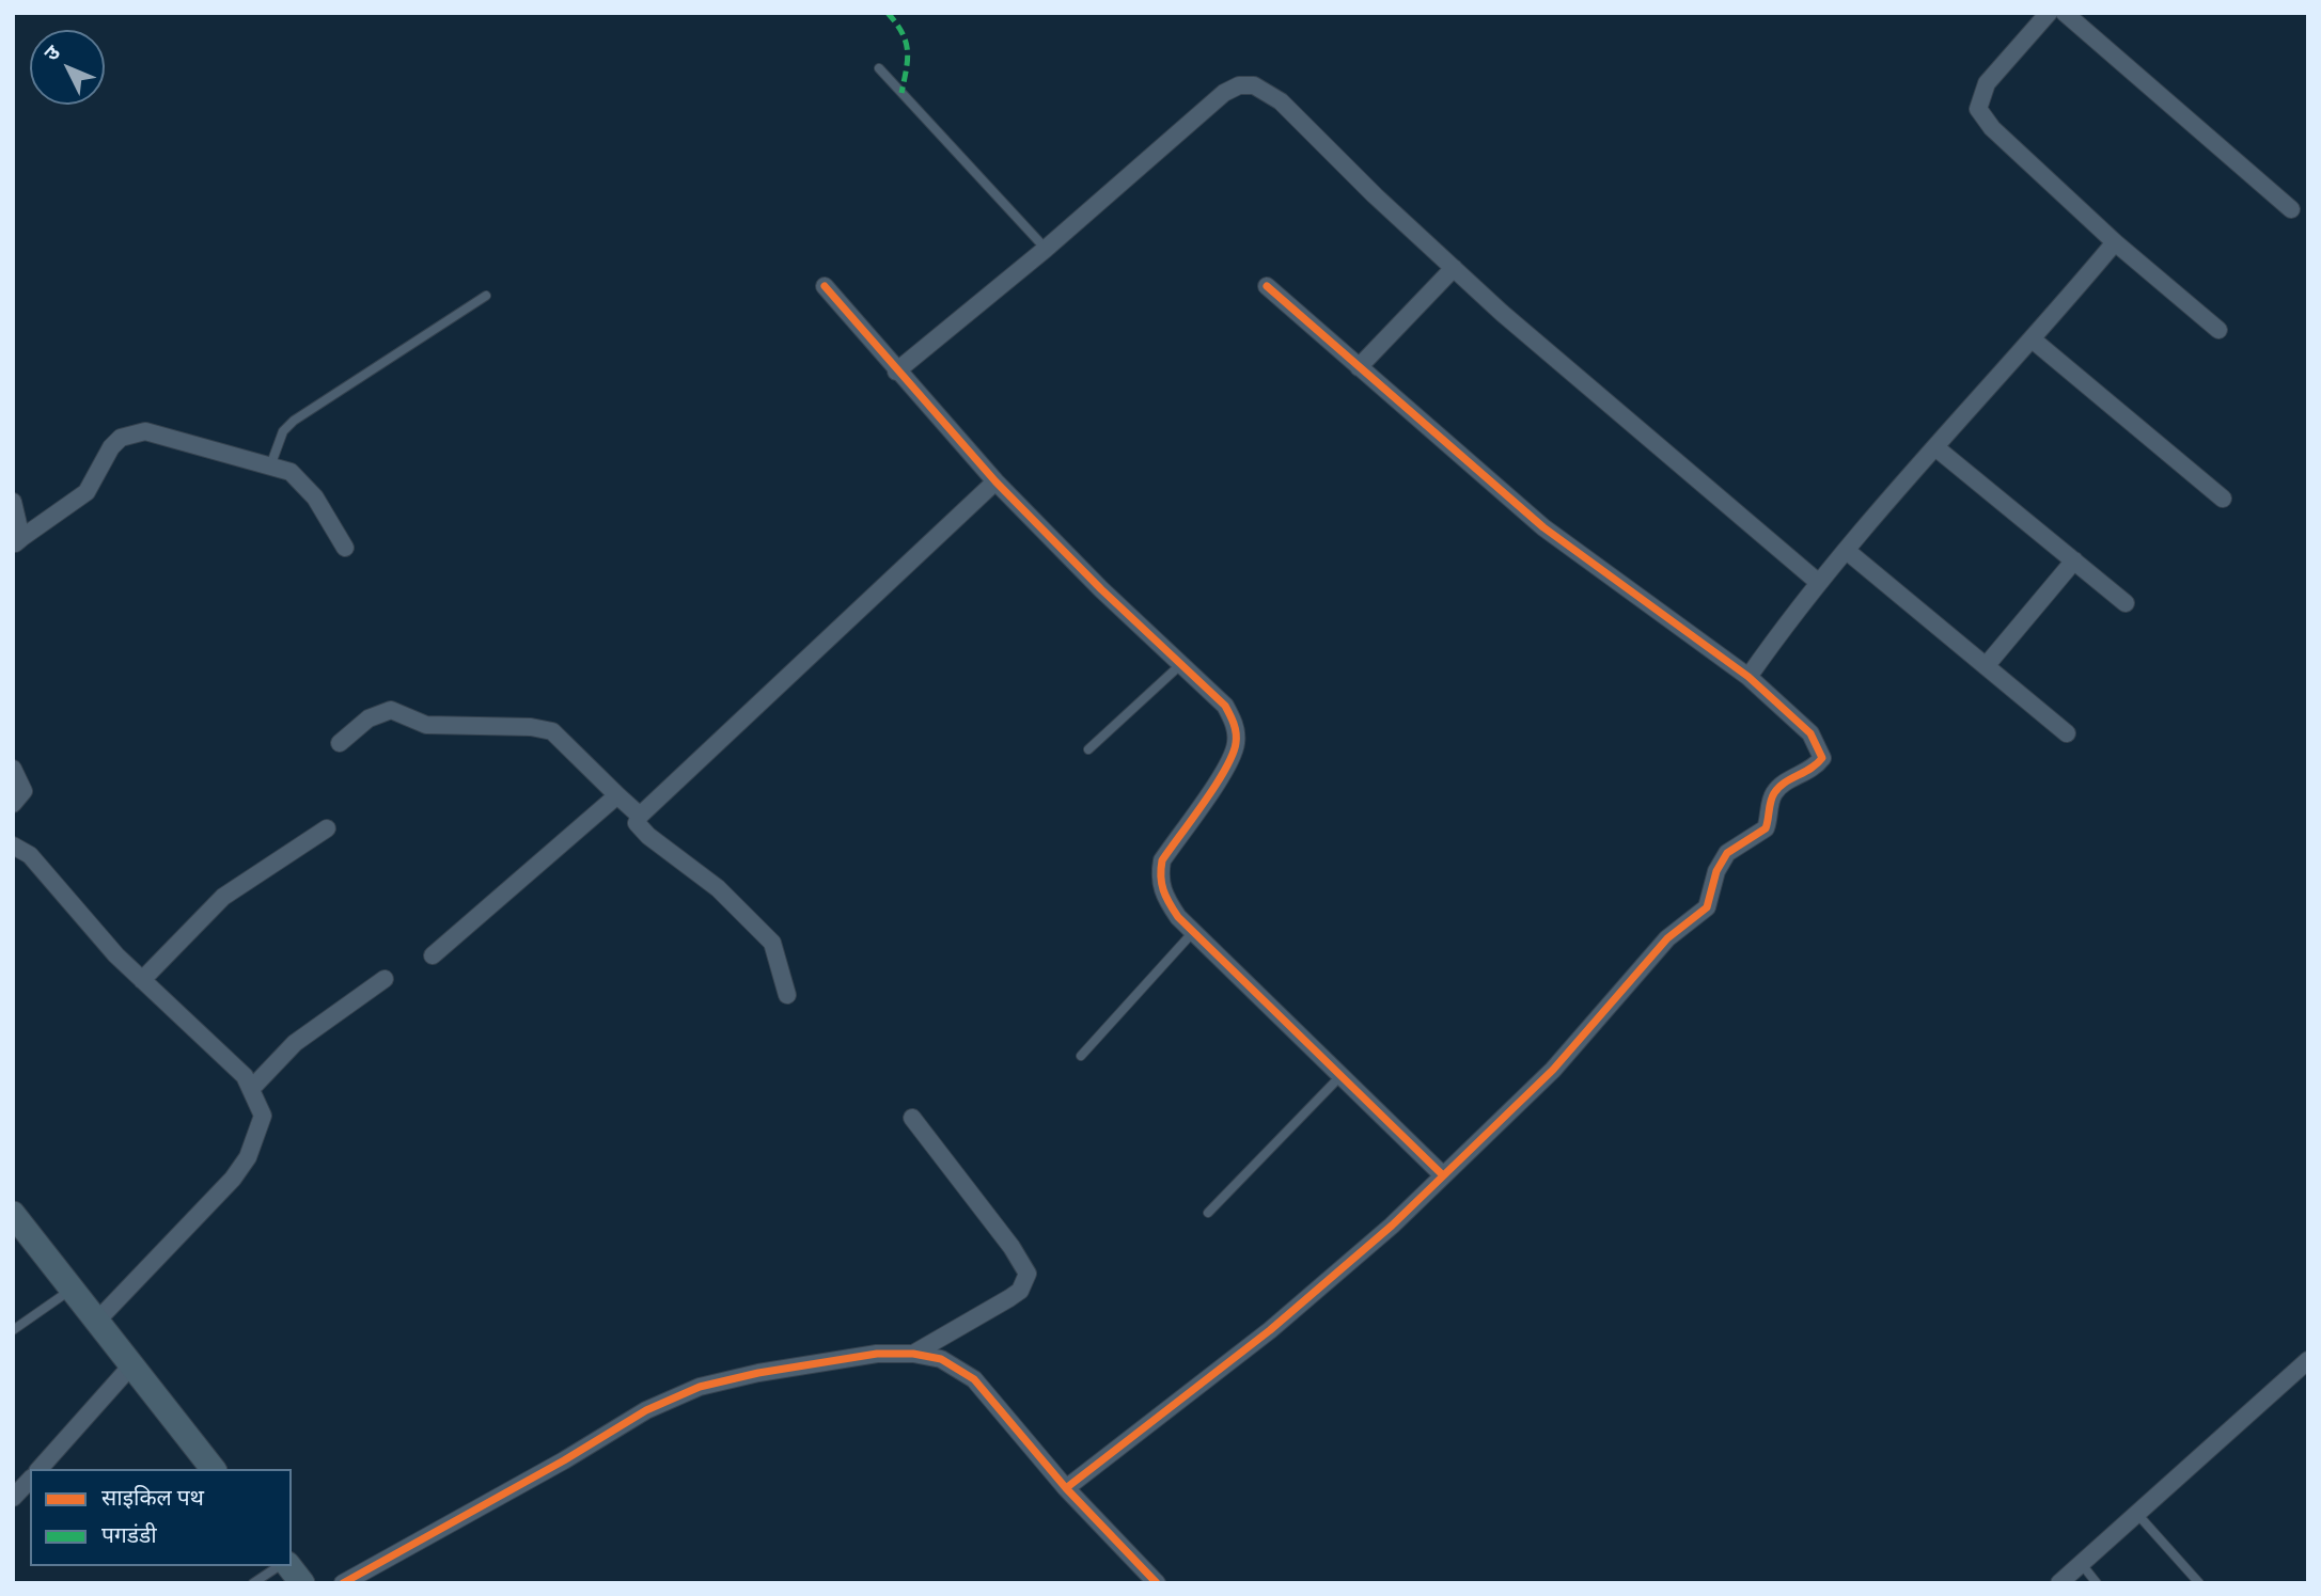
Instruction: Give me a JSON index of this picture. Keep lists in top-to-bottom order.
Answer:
{
  "legend": ["साइकिल पथ", "पगडंडी"],
  "north": "top left"
}
